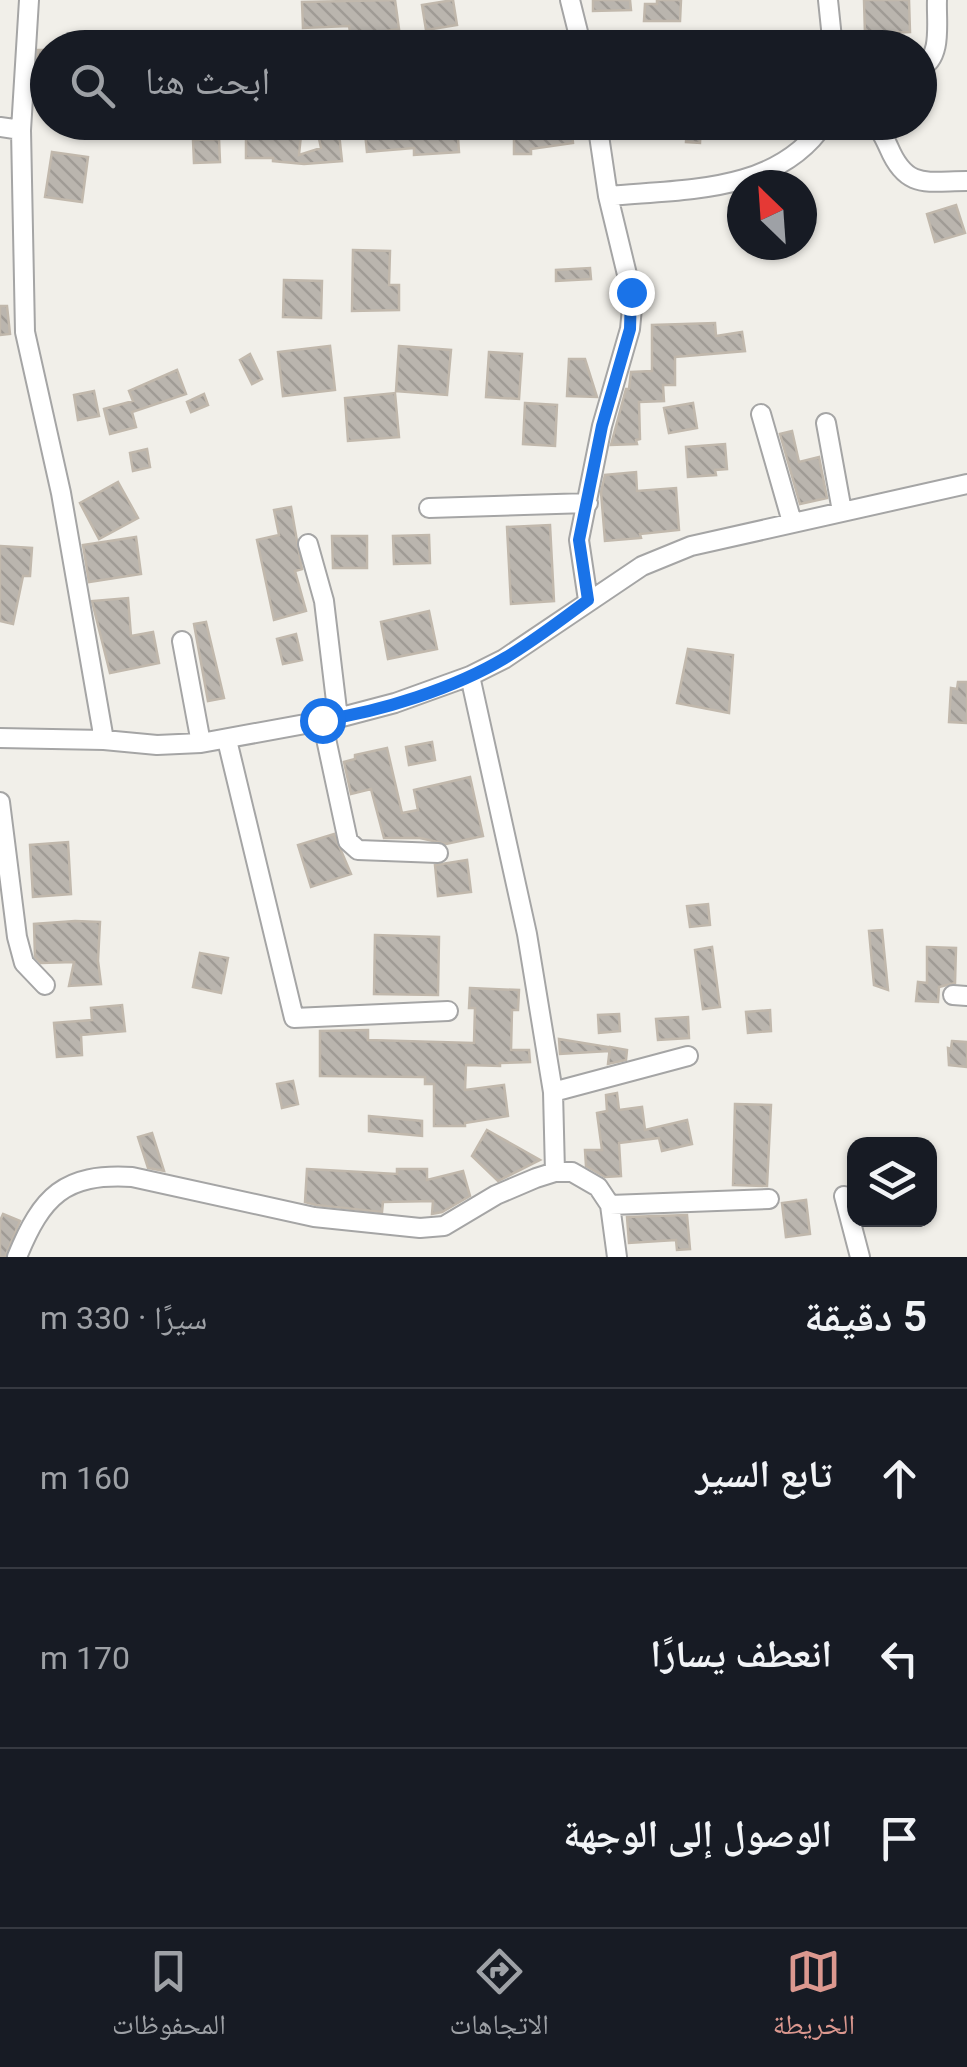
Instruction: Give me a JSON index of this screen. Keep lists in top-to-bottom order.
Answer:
{
  "north": "top left",
  "page": {
    "search": "ابحث هنا",
    "heading": ["5 دقيقة", "سيرًا · 330 m"],
    "list": [
      ["تابع السير", "160 m"],
      ["انعطف يسارًا", "170 m"],
      "الوصول إلى الوجهة"
    ],
    "nav": ["الخريطة", "الاتجاهات", "المحفوظات"]
  }
}
